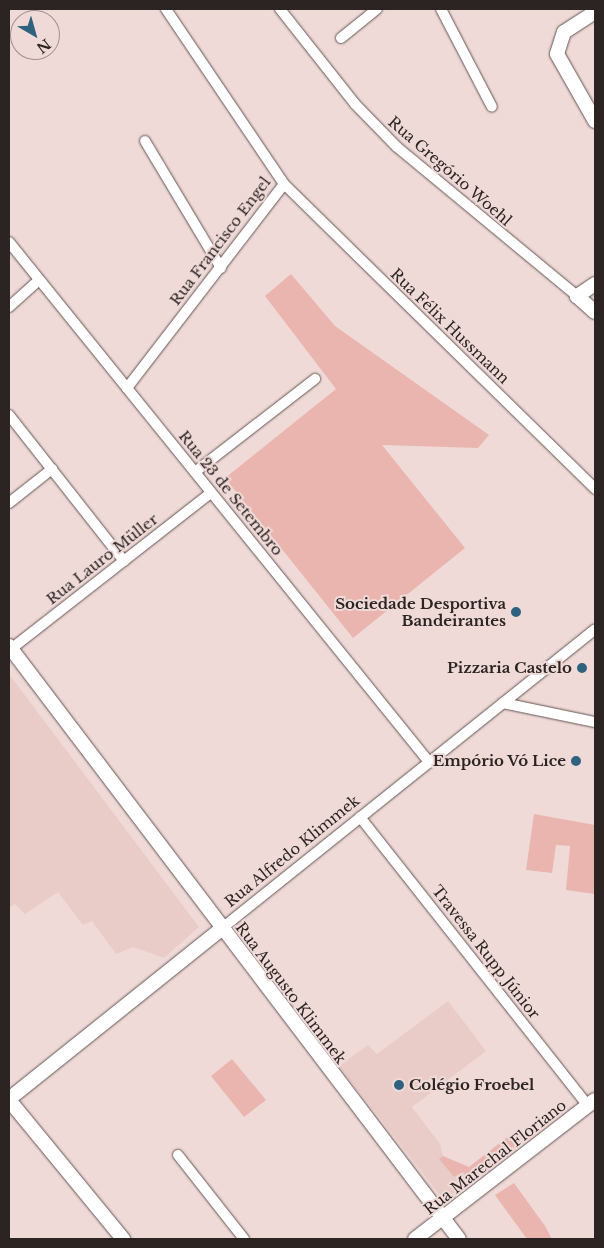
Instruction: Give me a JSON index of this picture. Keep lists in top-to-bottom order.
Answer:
{
  "streets": {
    "street": [
      "Rua Gregório Woehl",
      "Rua Francisco Engel",
      "Rua Félix Hussmann",
      "Rua 23 de Setembro",
      "Rua Lauro Müller",
      "Rua Alfredo Klimmek",
      "Travessa Rupp Júnior",
      "Rua Augusto Klimmek",
      "Rua Marechal Floriano"
    ]
  },
  "crossings": [
    ["Rua Francisco Engel", "Rua Félix Hussmann"],
    ["Rua Francisco Engel", "Rua 23 de Setembro"],
    ["Rua 23 de Setembro", "Rua Lauro Müller"],
    ["Rua 23 de Setembro", "Rua Alfredo Klimmek"],
    ["Rua Lauro Müller", "Rua Augusto Klimmek"],
    ["Rua Alfredo Klimmek", "Travessa Rupp Júnior"],
    ["Rua Alfredo Klimmek", "Rua Augusto Klimmek"],
    ["Travessa Rupp Júnior", "Rua Marechal Floriano"],
    ["Rua Augusto Klimmek", "Rua Marechal Floriano"]
  ],
  "places": [
    "Sociedade Desportiva Bandeirantes",
    "Pizzaria Castelo",
    "Empório Vó Lice",
    "Colégio Froebel"
  ],
  "north": "bottom right"
}
